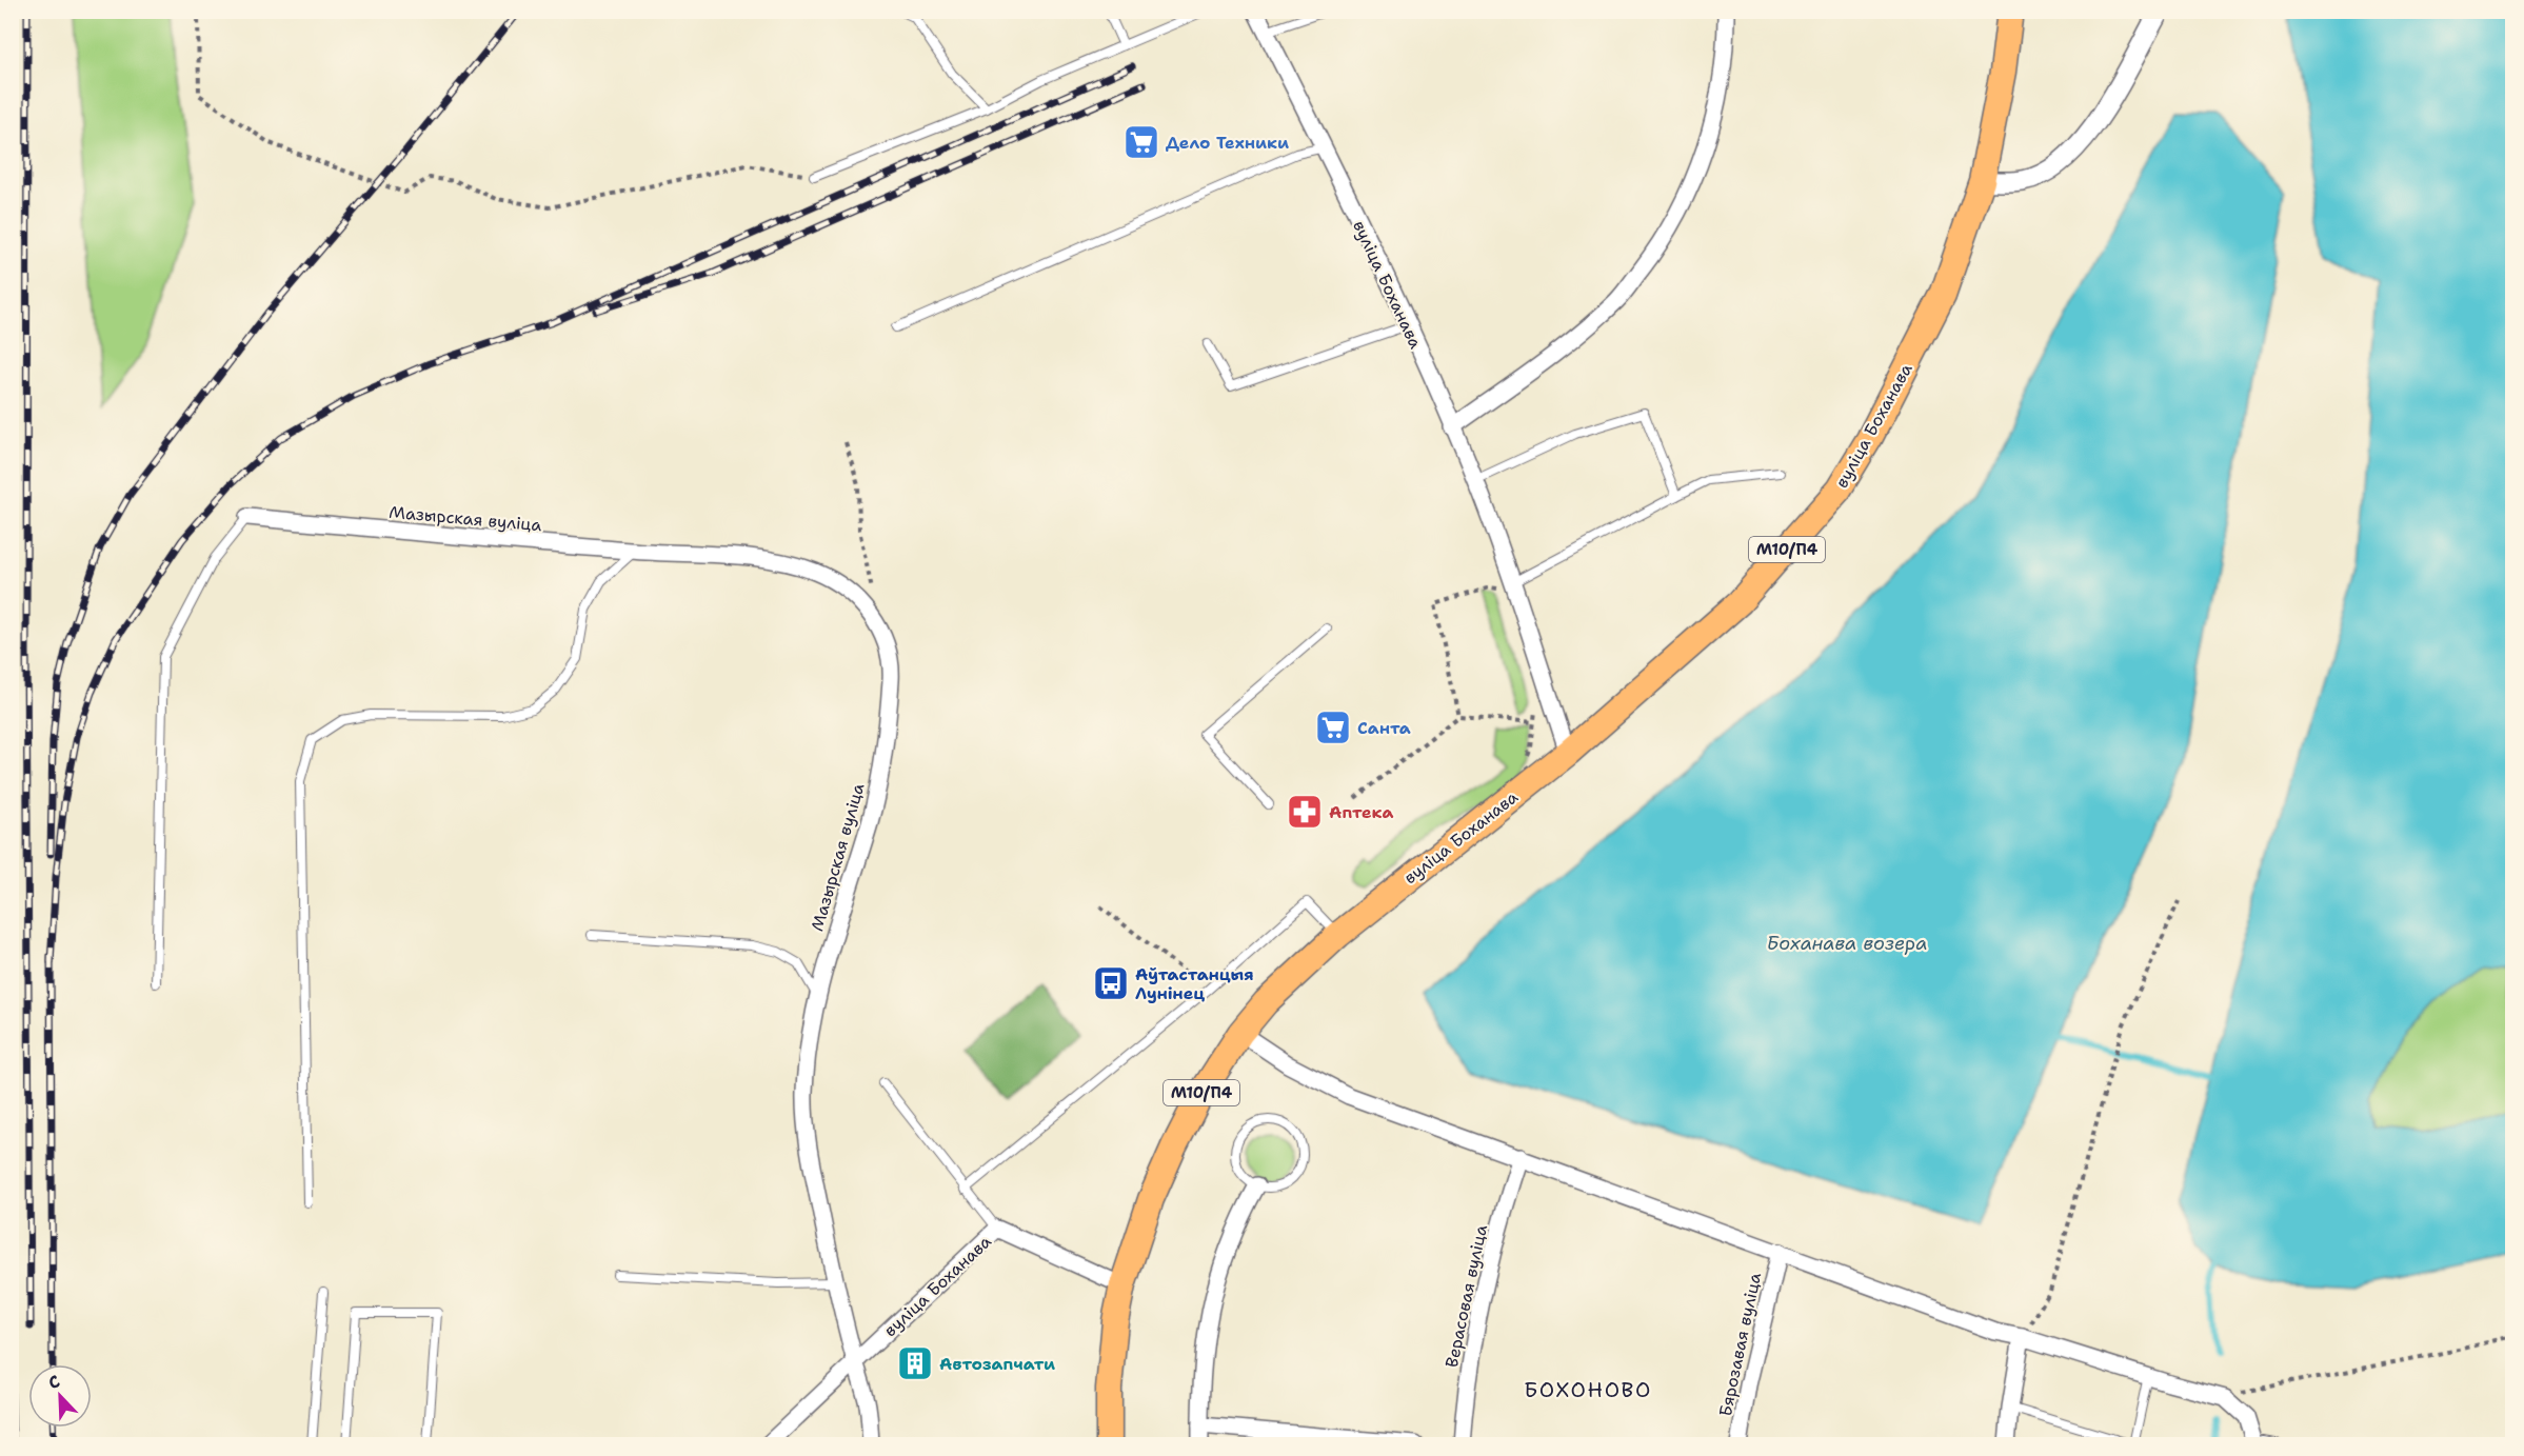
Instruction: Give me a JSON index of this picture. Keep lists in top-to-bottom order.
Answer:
{
  "streets": {
    "main road": ["вуліца Боханава", "М10/П4"],
    "street": ["Мазырская вуліца", "Верасовая вуліца", "Бярозавая вуліца"]
  },
  "crossings": [
    ["вуліца Боханава", "Мазырская вуліца"],
    ["вуліца Боханава", "М10/П4"]
  ],
  "districts": ["БОХОНОВО"],
  "water": ["Боханава возера"],
  "places": {
    "supermarket": ["Дело Техники", "Санта"],
    "pharmacy": ["Аптека"],
    "bus stop": ["Аўтастанцыя Лунінец"],
    "building": ["Автозапчати"]
  },
  "north": "top left"
}
